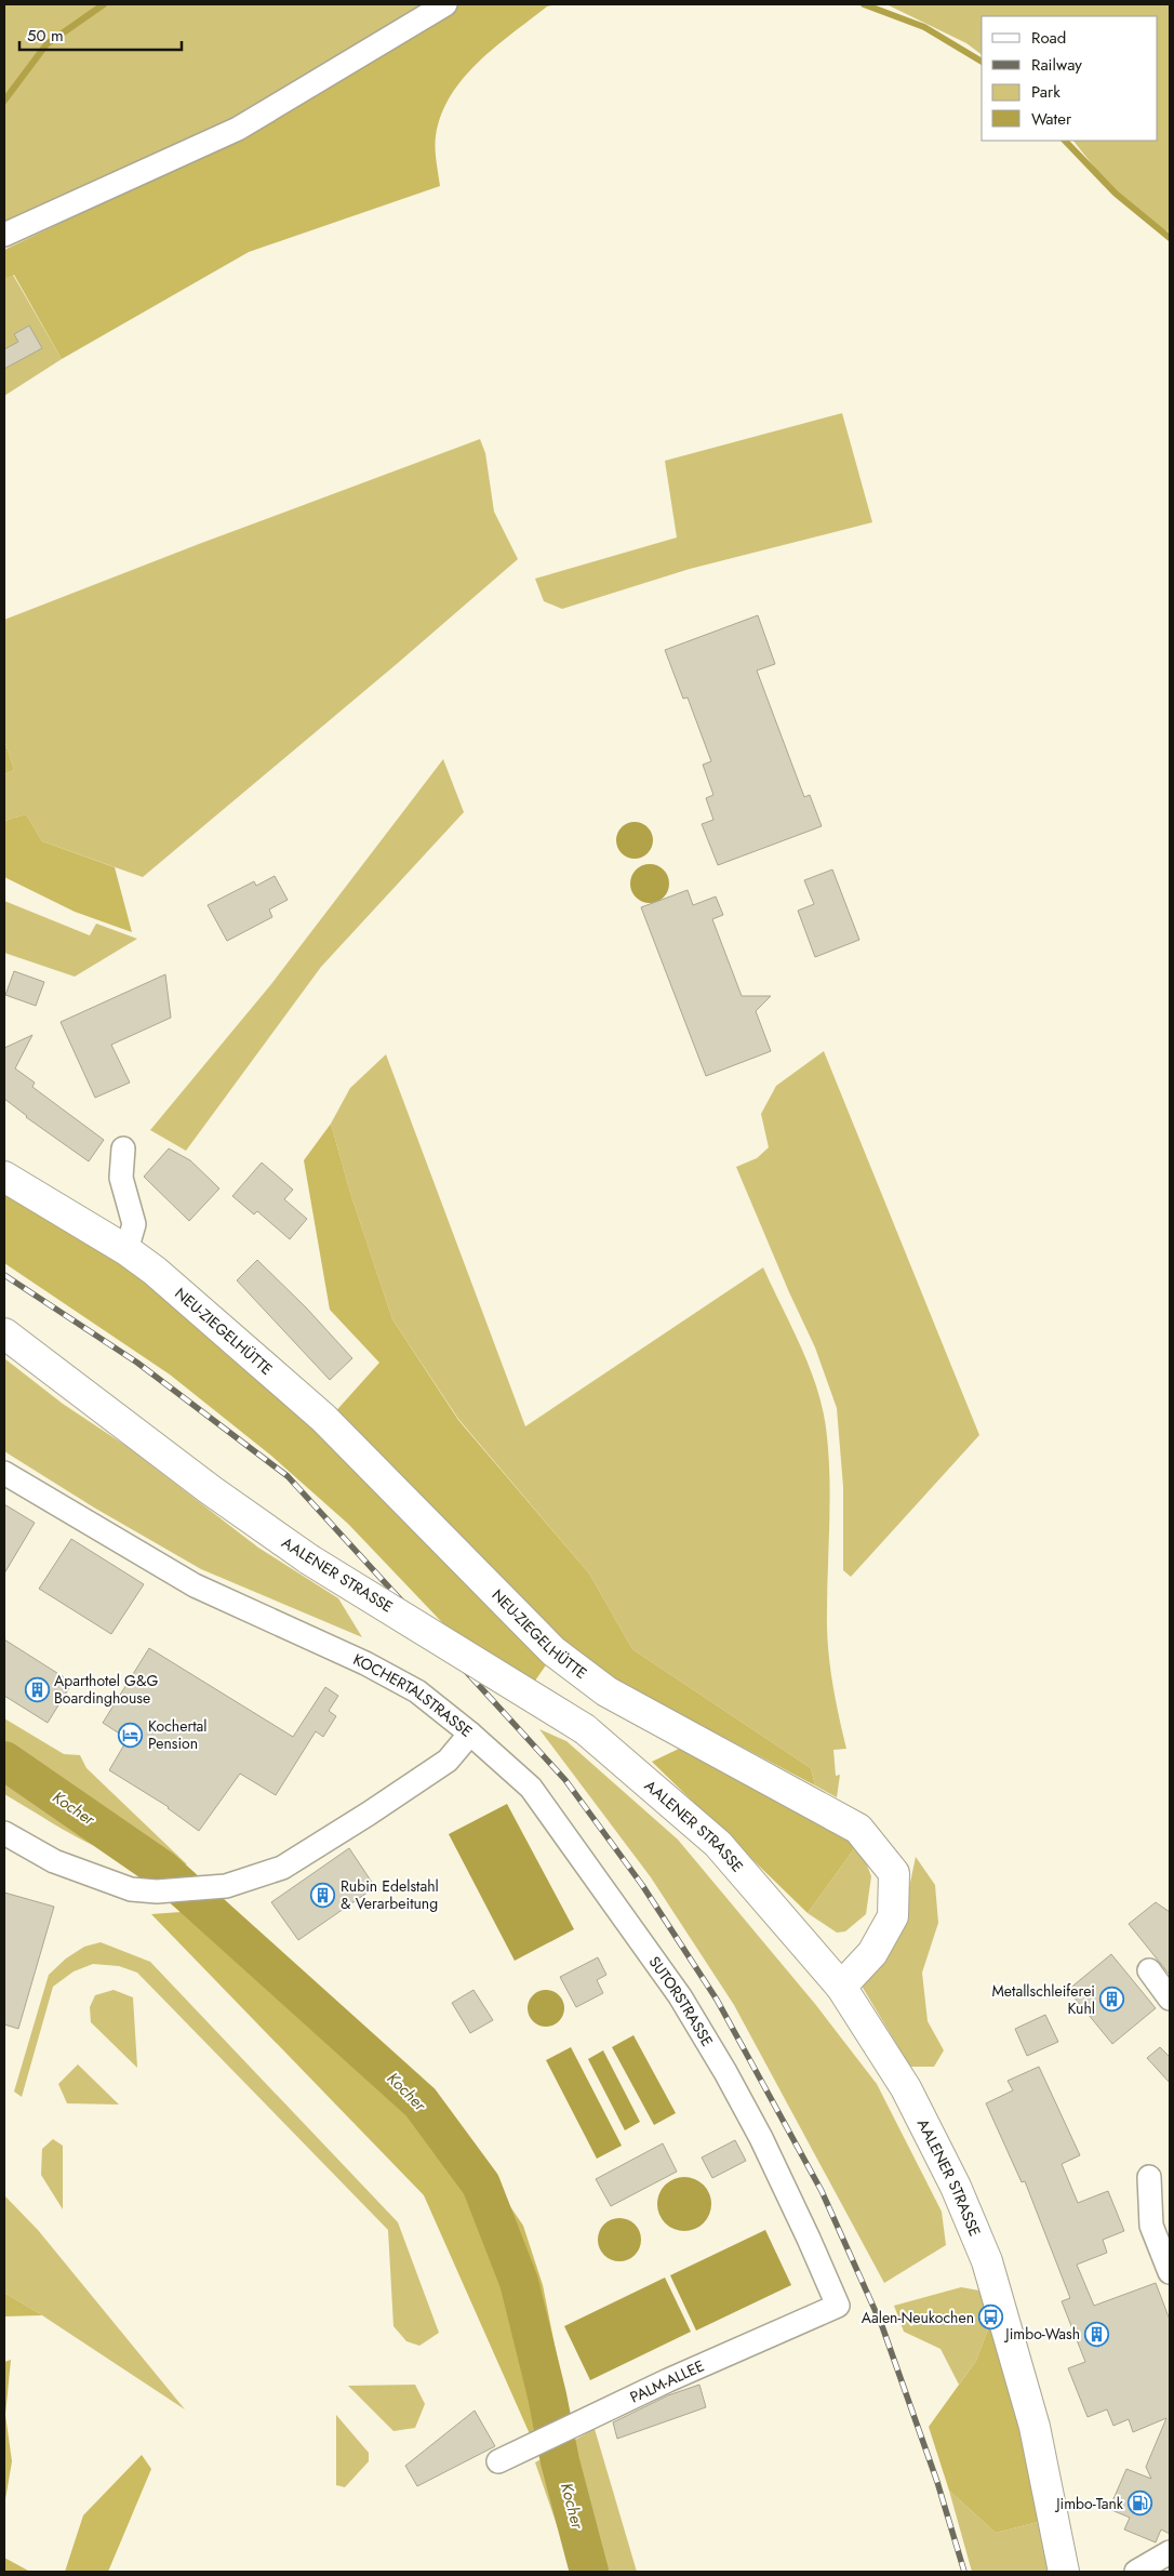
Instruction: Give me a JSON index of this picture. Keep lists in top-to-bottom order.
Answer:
{
  "streets": {
    "street": [
      "NEU-ZIEGELHÜTTE",
      "AALENER STRASSE",
      "KOCHERTALSTRASSE",
      "SUTORSTRASSE",
      "PALM-ALLEE"
    ]
  },
  "crossings": [
    ["NEU-ZIEGELHÜTTE", "AALENER STRASSE"],
    ["KOCHERTALSTRASSE", "SUTORSTRASSE"],
    ["SUTORSTRASSE", "PALM-ALLEE"]
  ],
  "water": ["Kocher"],
  "places": {
    "building": [
      "Aparthotel G&G Boardinghouse",
      "Rubin Edelstahl & Verarbeitung",
      "Metallschleiferei Kuhl",
      "Jimbo-Wash"
    ],
    "hotel": ["Kochertal Pension"],
    "bus stop": ["Aalen-Neukochen"],
    "fuel station": ["Jimbo-Tank"]
  },
  "legend": [
    "Road",
    "Railway",
    "Park",
    "Water"
  ],
  "scale_bar": "50 m"
}
